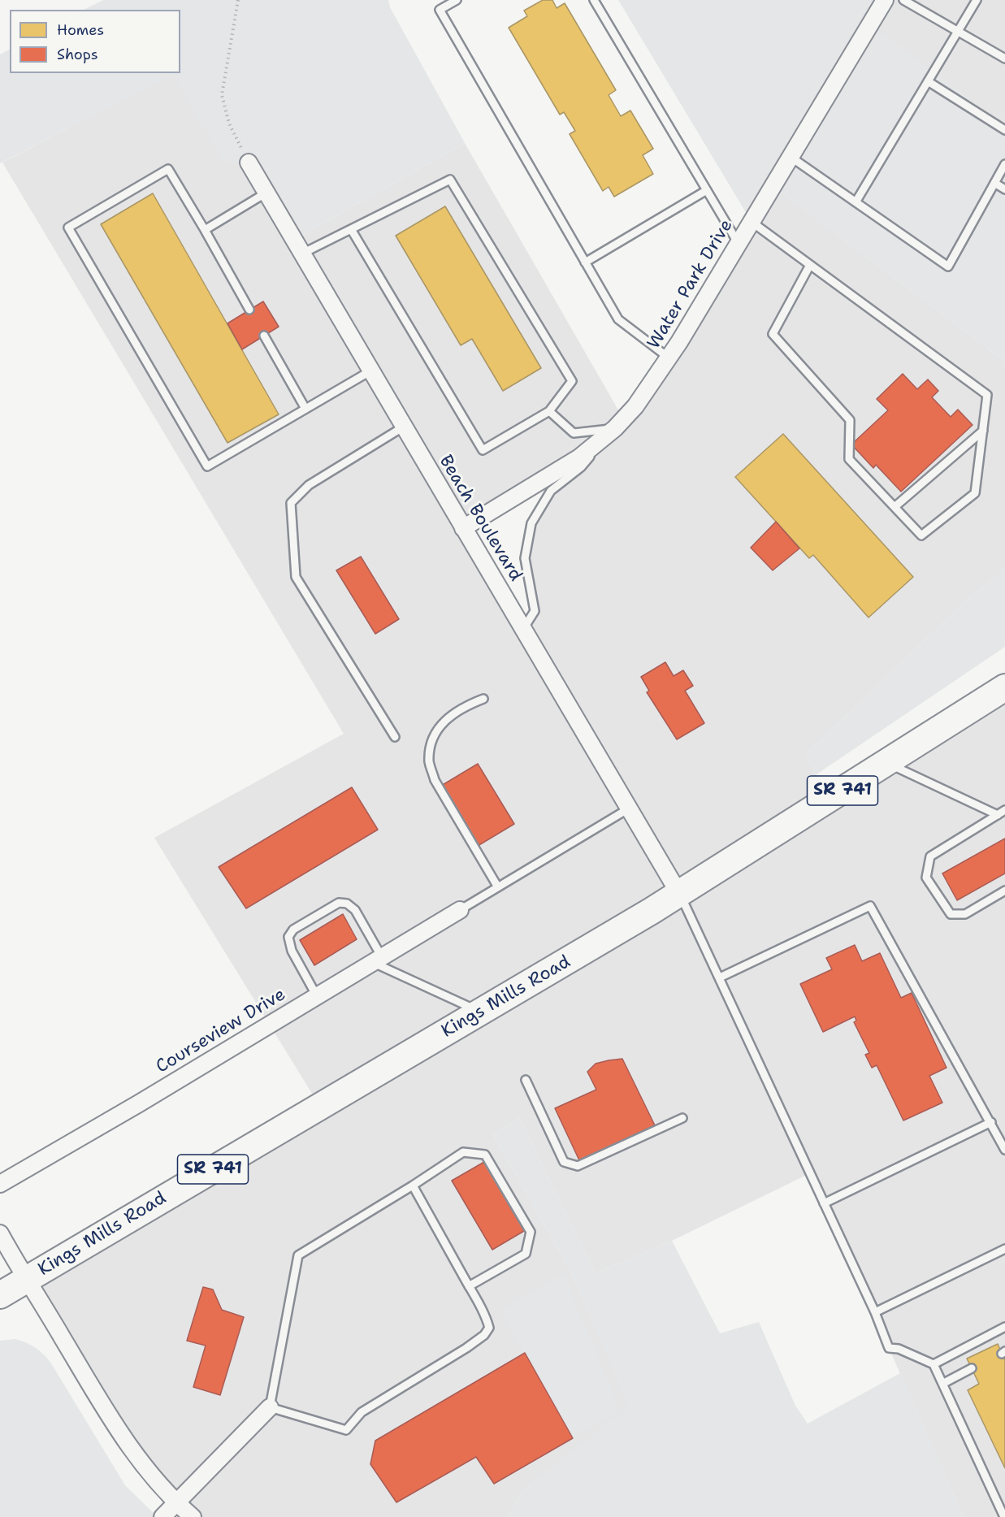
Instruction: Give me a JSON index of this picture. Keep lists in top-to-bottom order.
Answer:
{
  "streets": {
    "main road": ["SR 741", "Kings Mills Road"],
    "street": ["Water Park Drive", "Beach Boulevard", "Courseview Drive"]
  },
  "crossings": [
    ["Water Park Drive", "Beach Boulevard"],
    ["Beach Boulevard", "Kings Mills Road"]
  ],
  "legend": ["Homes", "Shops"]
}
